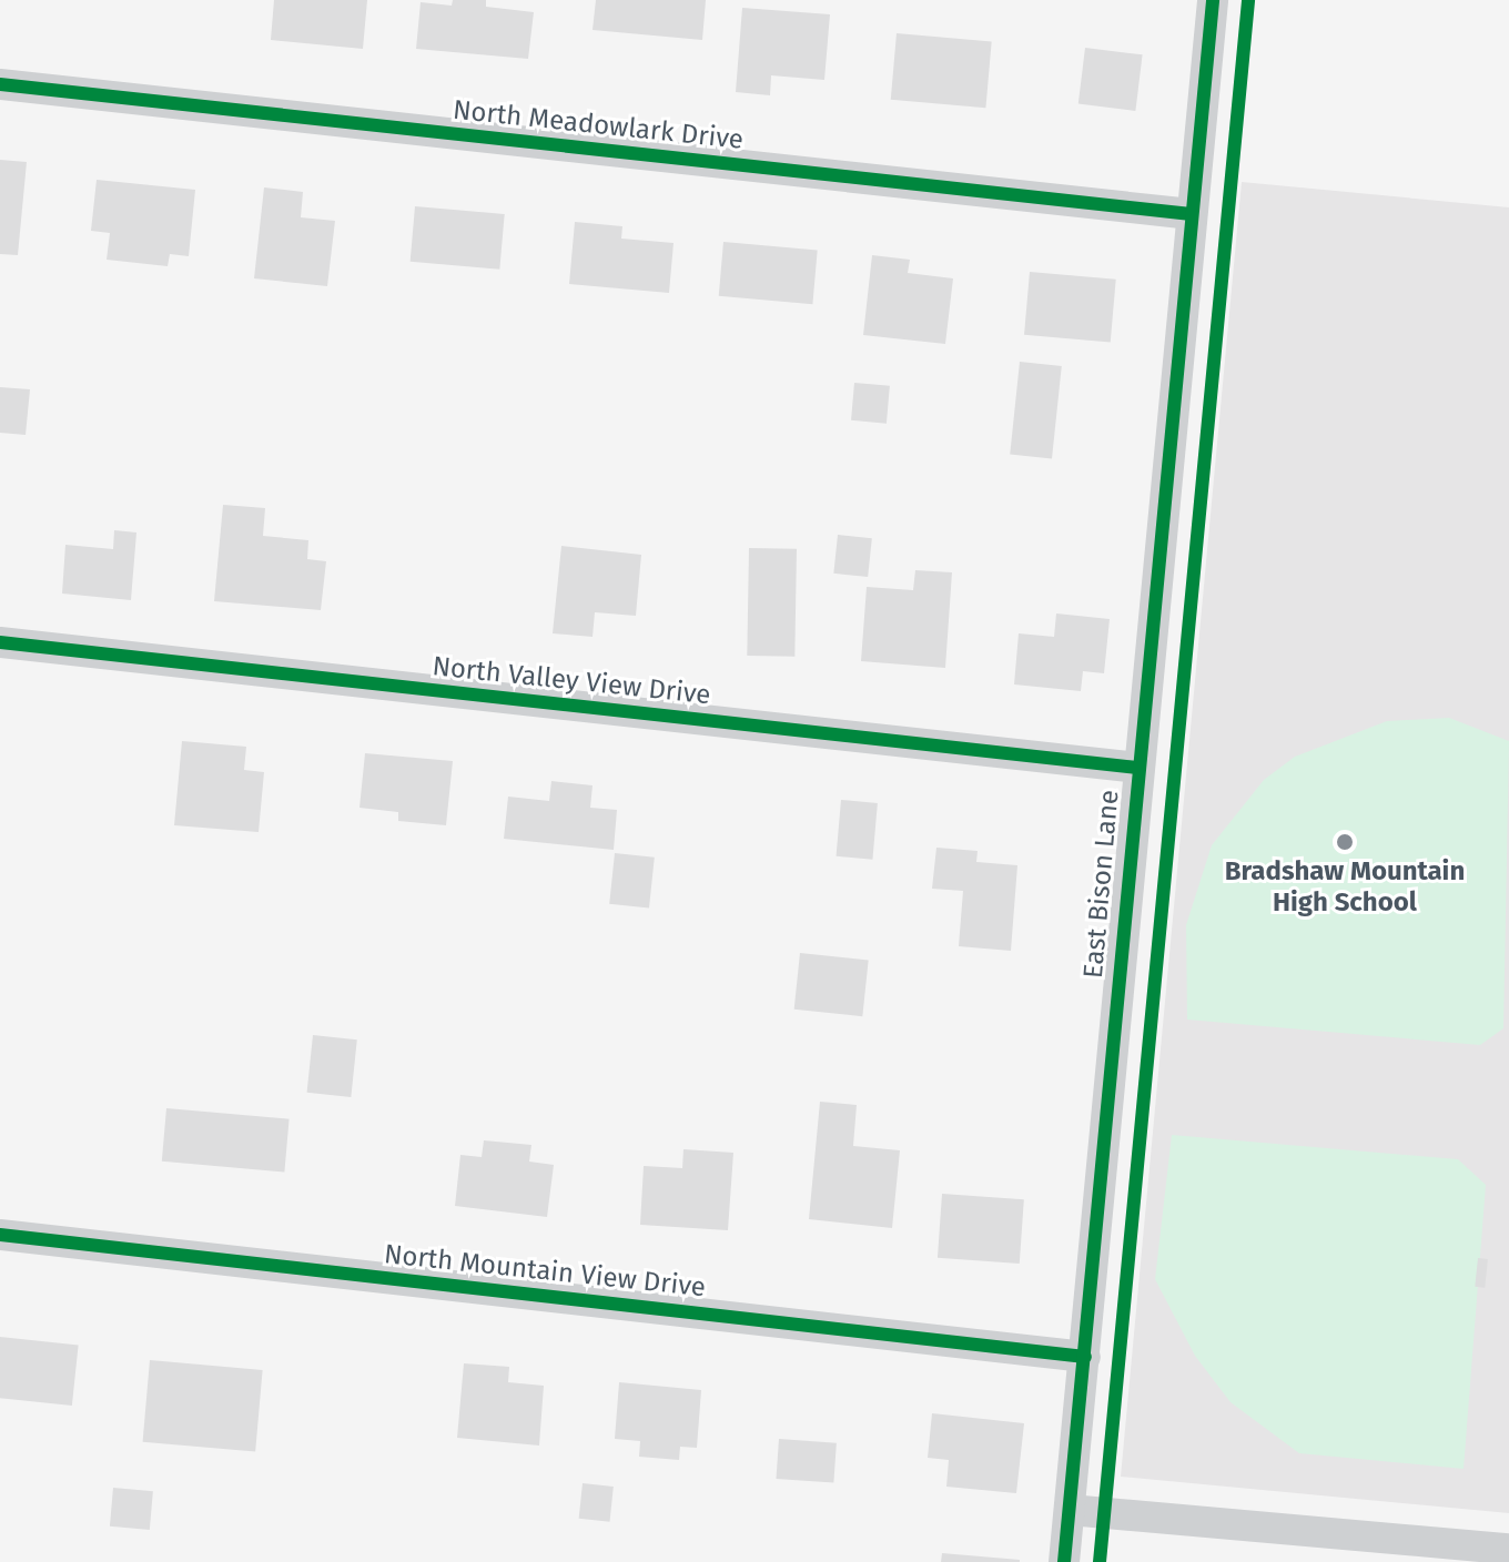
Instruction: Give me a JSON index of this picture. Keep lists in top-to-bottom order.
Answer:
{
  "streets": {
    "street": [
      "North Meadowlark Drive",
      "North Valley View Drive",
      "East Bison Lane",
      "North Mountain View Drive"
    ]
  },
  "crossings": [
    ["North Meadowlark Drive", "East Bison Lane"],
    ["North Valley View Drive", "East Bison Lane"],
    ["East Bison Lane", "North Mountain View Drive"]
  ],
  "places": ["Bradshaw Mountain High School"]
}
